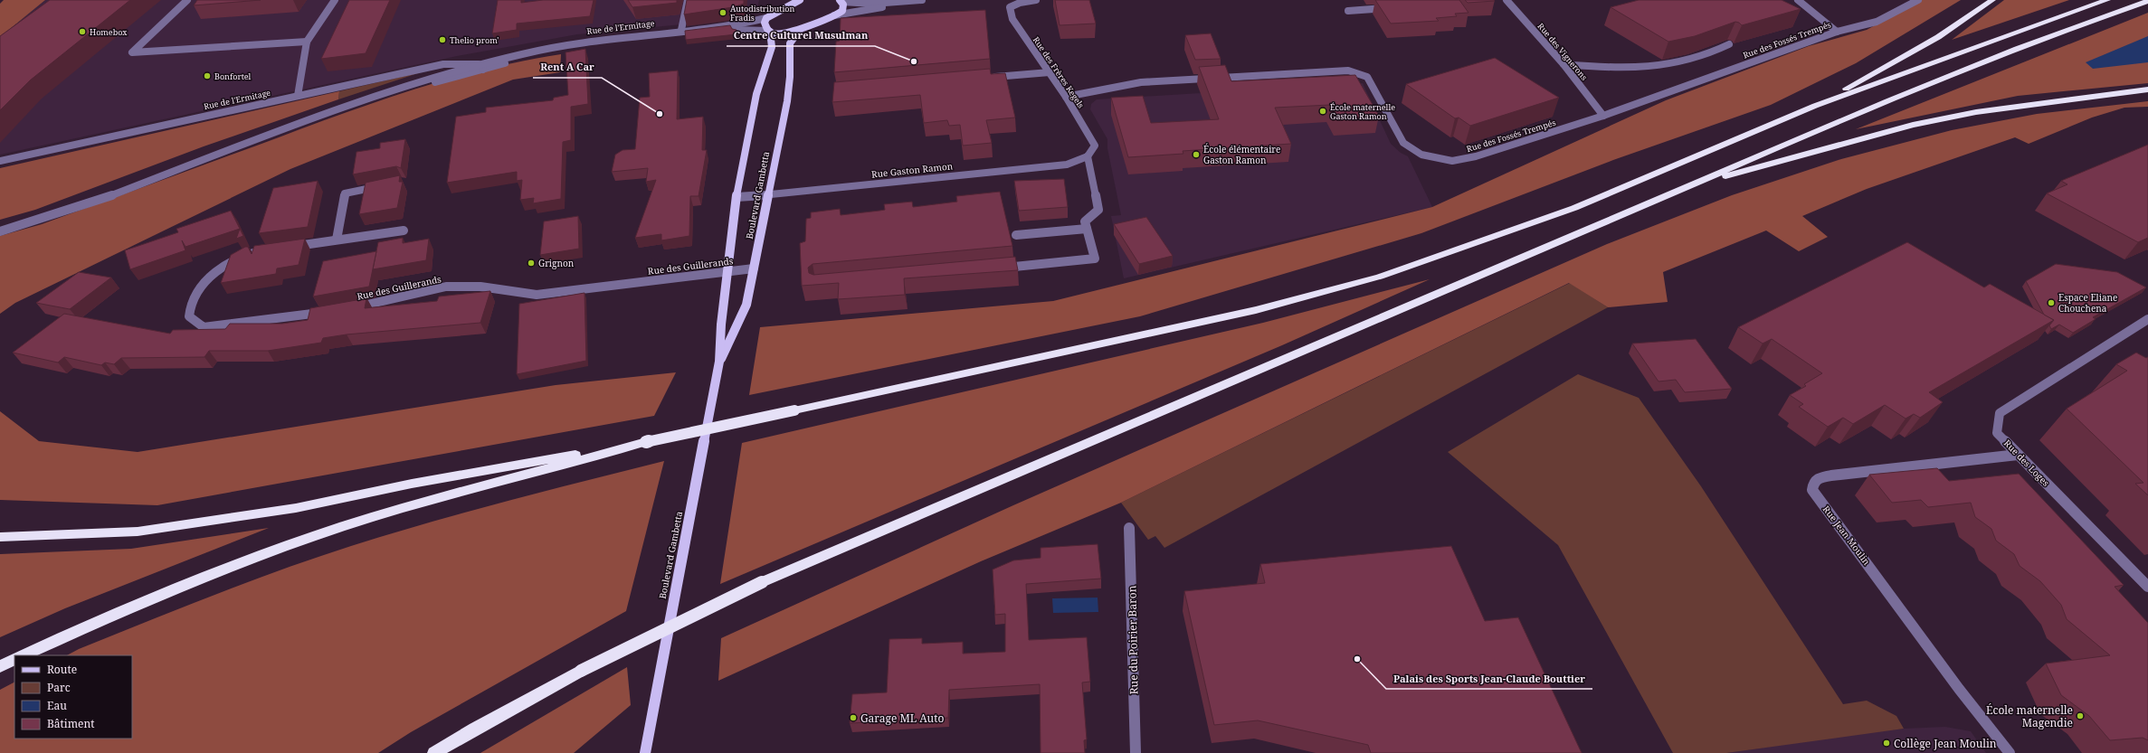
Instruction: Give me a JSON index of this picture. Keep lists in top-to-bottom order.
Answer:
{
  "streets": {
    "main road": ["Boulevard Gambetta"],
    "street": [
      "Rue de l'Ermitage",
      "Rue des Fossés Trempés",
      "Rue des Vignerons",
      "Rue des Frères Kegels",
      "Rue Gaston Ramon",
      "Rue des Guillerands",
      "Rue des Loges",
      "Rue Jean Moulin",
      "Rue du Poirier Baron"
    ]
  },
  "crossings": [
    ["Rue de l'Ermitage", "Boulevard Gambetta"],
    ["Rue des Fossés Trempés", "Rue des Vignerons"],
    ["Rue des Fossés Trempés", "Rue des Frères Kegels"],
    ["Rue des Frères Kegels", "Rue Gaston Ramon"],
    ["Rue Gaston Ramon", "Boulevard Gambetta"],
    ["Boulevard Gambetta", "Rue des Guillerands"],
    ["Rue des Loges", "Rue Jean Moulin"]
  ],
  "places": [
    "Autodistribution Fradis",
    "Homebox",
    "Thelio prom'",
    "Centre Culturel Musulman",
    "Bonfortel",
    "École maternelle Gaston Ramon",
    "Rent A Car",
    "École élémentaire Gaston Ramon",
    "Grignon",
    "Espace Eliane Chouchena",
    "Palais des Sports Jean-Claude Bouttier",
    "École maternelle Magendie",
    "Garage ML Auto",
    "Collège Jean Moulin"
  ],
  "legend": [
    "Route",
    "Parc",
    "Eau",
    "Bâtiment"
  ]
}
